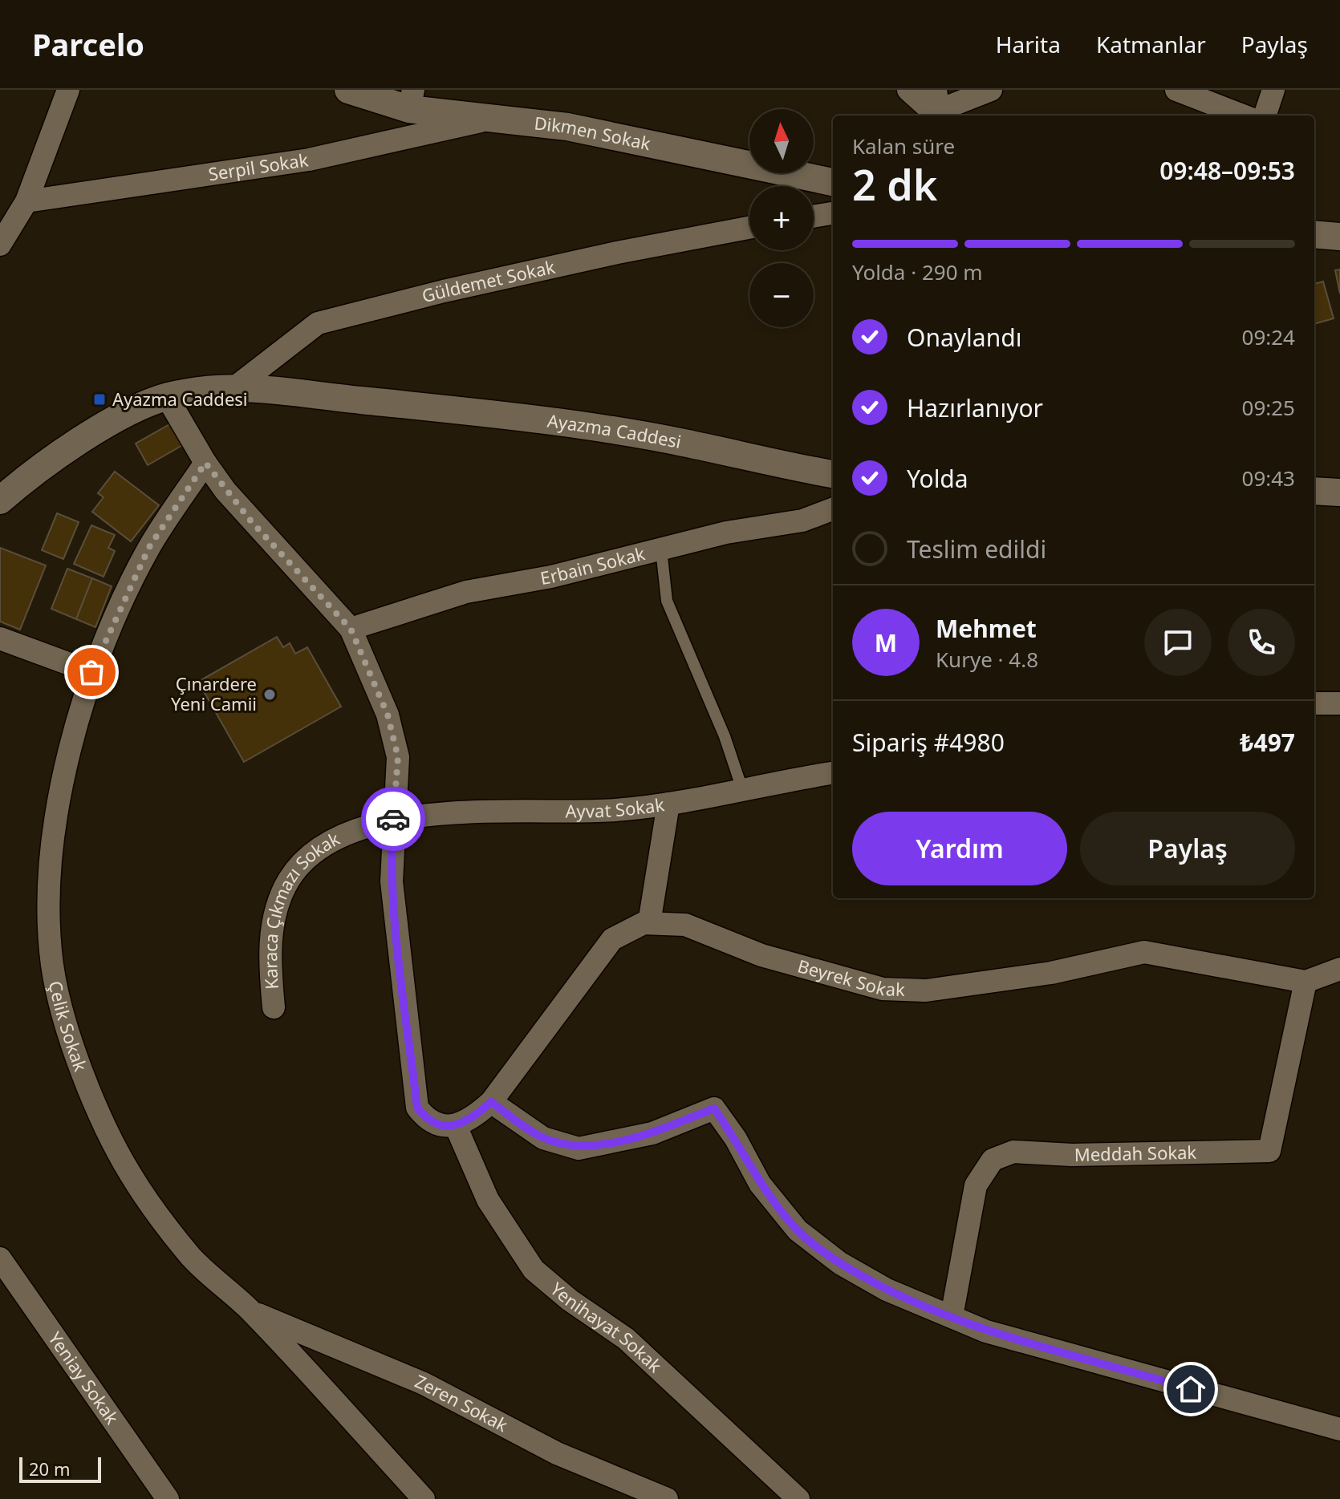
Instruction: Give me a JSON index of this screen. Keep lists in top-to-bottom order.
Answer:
{
  "streets": {
    "street": [
      "Dikmen Sokak",
      "Serpil Sokak",
      "Güldemet Sokak",
      "Ayazma Caddesi",
      "Erbain Sokak",
      "Ayvat Sokak",
      "Karaca Çıkmazı Sokak",
      "Beyrek Sokak",
      "Çelik Sokak",
      "Meddah Sokak",
      "Yenihayat Sokak",
      "Yeniay Sokak",
      "Zeren Sokak"
    ]
  },
  "crossings": [
    ["Dikmen Sokak", "Serpil Sokak"],
    ["Güldemet Sokak", "Ayazma Caddesi"],
    ["Ayvat Sokak", "Karaca Çıkmazı Sokak"],
    ["Beyrek Sokak", "Meddah Sokak"],
    ["Beyrek Sokak", "Yenihayat Sokak"],
    ["Çelik Sokak", "Zeren Sokak"]
  ],
  "places": {
    "transit": ["Ayazma Caddesi"],
    "other": ["Çınardere Yeni Camii"]
  },
  "scale_bar": "20 m",
  "north": "top",
  "page": {
    "header": "Parcelo",
    "nav": ["Harita", "Katmanlar", "Paylaş"],
    "map_buttons": ["+", "−"],
    "heading": ["2 dk", "Kalan süre", "09:48–09:53"],
    "panel": [
      "Mehmet",
      "Kurye · 4.8",
      "Sipariş #4980",
      "₺497"
    ],
    "bar": "Yolda · 290 m",
    "list": [
      ["Onaylandı", "09:24"],
      ["Hazırlanıyor", "09:25"],
      ["Yolda", "09:43"],
      "Teslim edildi"
    ],
    "round": "M",
    "buttons": ["Yardım", "Paylaş"],
    "scale": "20 m"
  }
}
